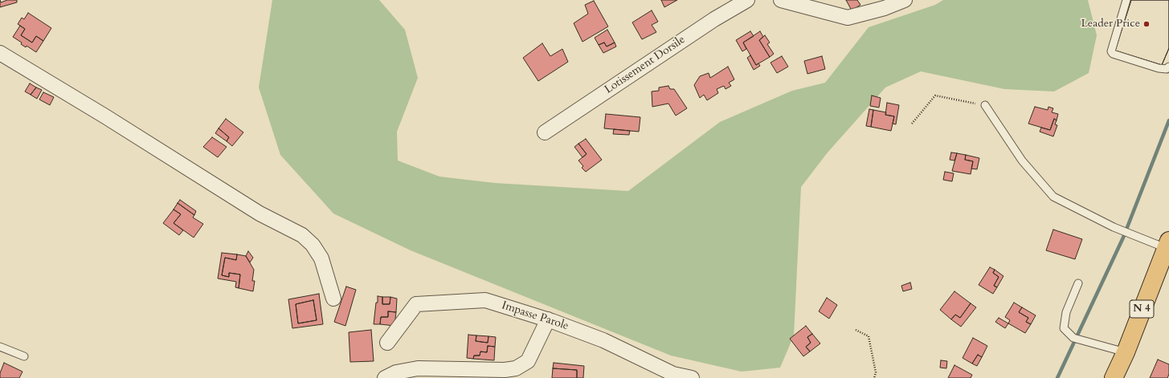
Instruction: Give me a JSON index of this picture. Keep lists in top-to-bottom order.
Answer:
{
  "streets": {
    "main road": ["N 4"],
    "street": ["Lotissement Dorsile", "Impasse Parole"]
  },
  "places": ["Leader Price"]
}
